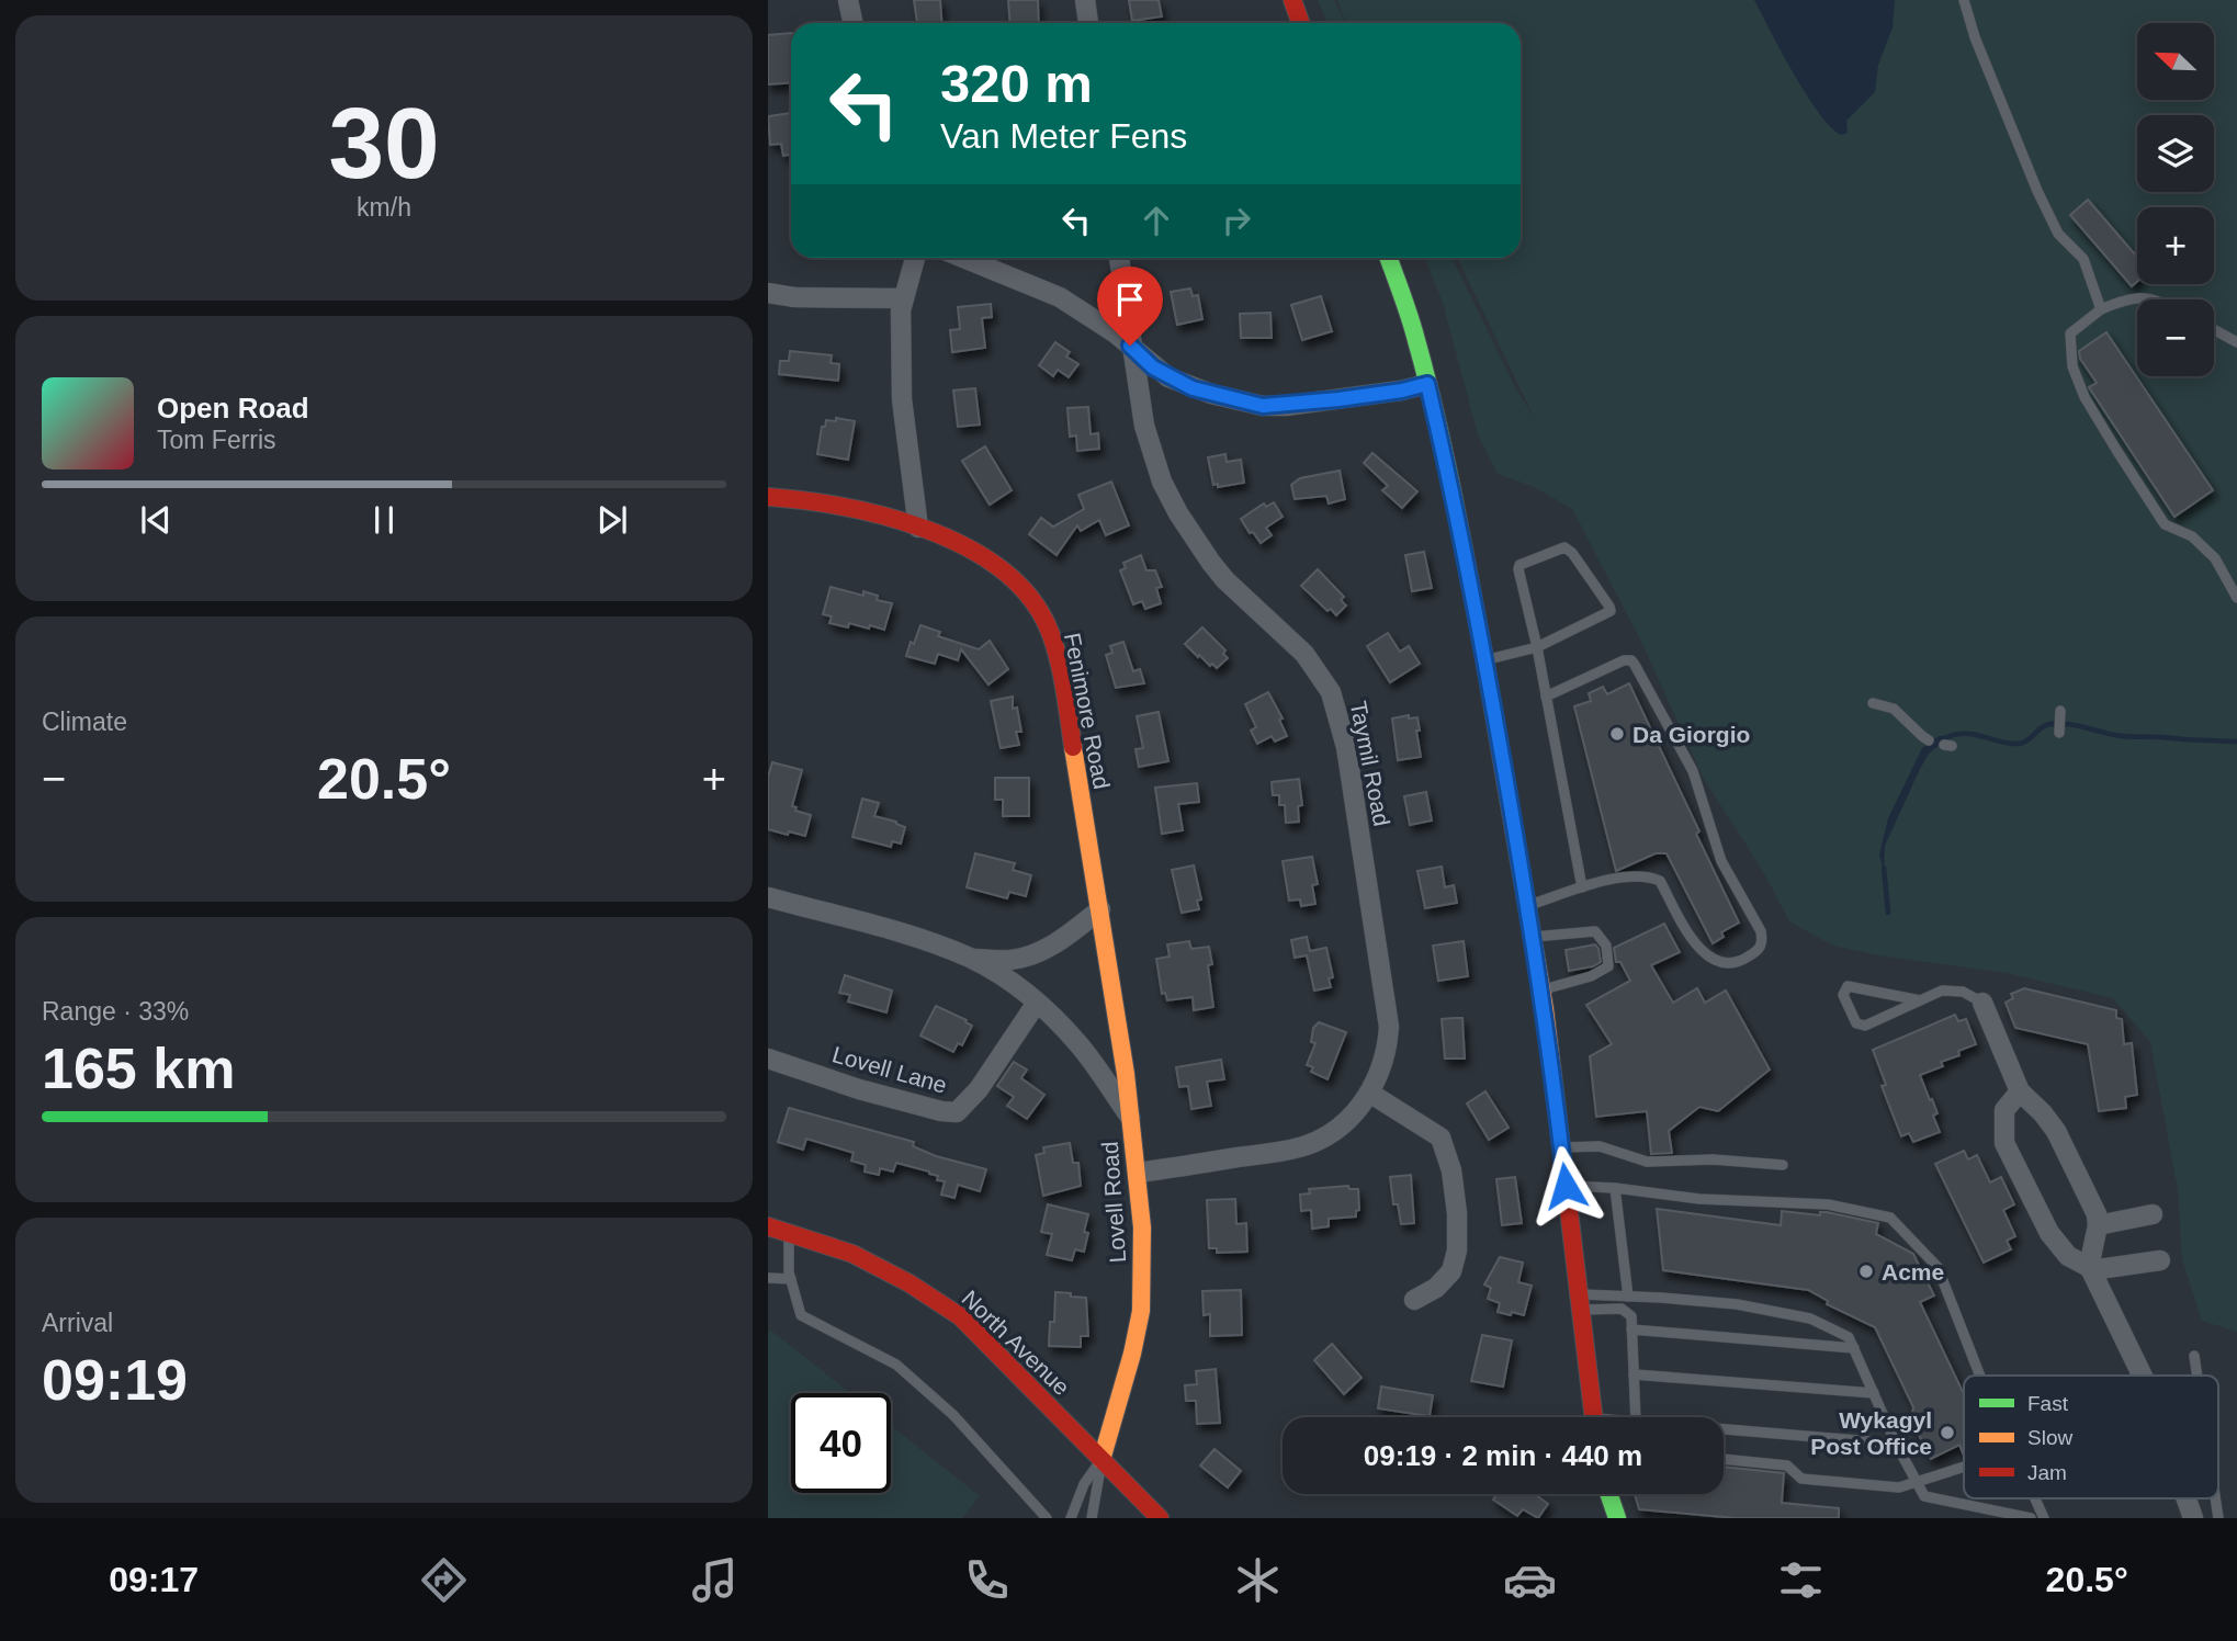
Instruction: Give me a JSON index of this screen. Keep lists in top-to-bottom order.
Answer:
{
  "streets": {
    "street": [
      "Fenimore Road",
      "Taymil Road",
      "Lovell Lane",
      "Lovell Road",
      "North Avenue"
    ]
  },
  "crossings": [
    ["Fenimore Road", "Lovell Road"],
    ["Taymil Road", "Lovell Road"],
    ["Lovell Lane", "Lovell Road"],
    ["Lovell Road", "North Avenue"]
  ],
  "places": ["Da Giorgio", "Acme", "Wykagyl Post Office"],
  "legend": ["Fast", "Slow", "Jam"],
  "north": "top left",
  "page": {
    "tile": [
      ["30", "km/h"],
      "Climate",
      ["Range · 33%", "165 km"],
      ["Arrival", "09:19"]
    ],
    "map_buttons": ["+", "−"],
    "turn": ["320 m", "Van Meter Fens"],
    "song": ["Open Road", "Tom Ferris"],
    "heat": ["−", "20.5°", "+"],
    "limit": "40",
    "trip": "09:19 · 2 min · 440 m",
    "tabs": ["09:17", "20.5°"]
  }
}
